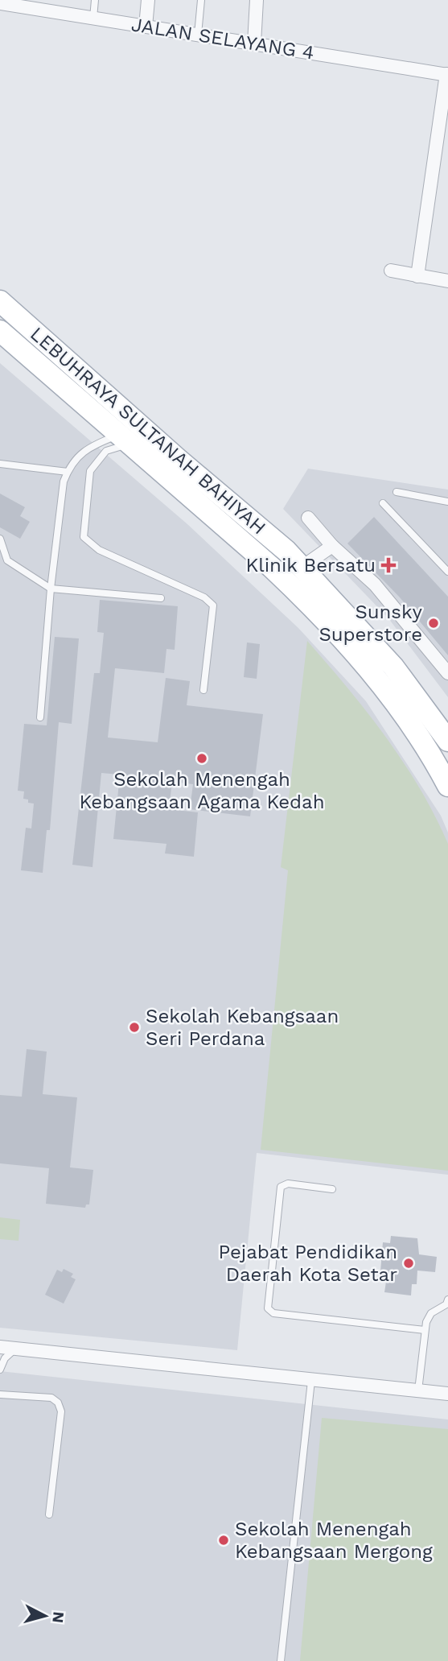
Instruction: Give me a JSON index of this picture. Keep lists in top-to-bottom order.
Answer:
{
  "streets": {
    "main road": ["LEBUHRAYA SULTANAH BAHIYAH"],
    "street": ["JALAN SELAYANG 4"]
  },
  "places": {
    "health": ["Klinik Bersatu"],
    "other": [
      "Sunsky Superstore",
      "Sekolah Menengah Kebangsaan Agama Kedah",
      "Sekolah Kebangsaan Seri Perdana",
      "Pejabat Pendidikan Daerah Kota Setar",
      "Sekolah Menengah Kebangsaan Mergong"
    ]
  },
  "north": "right"
}
